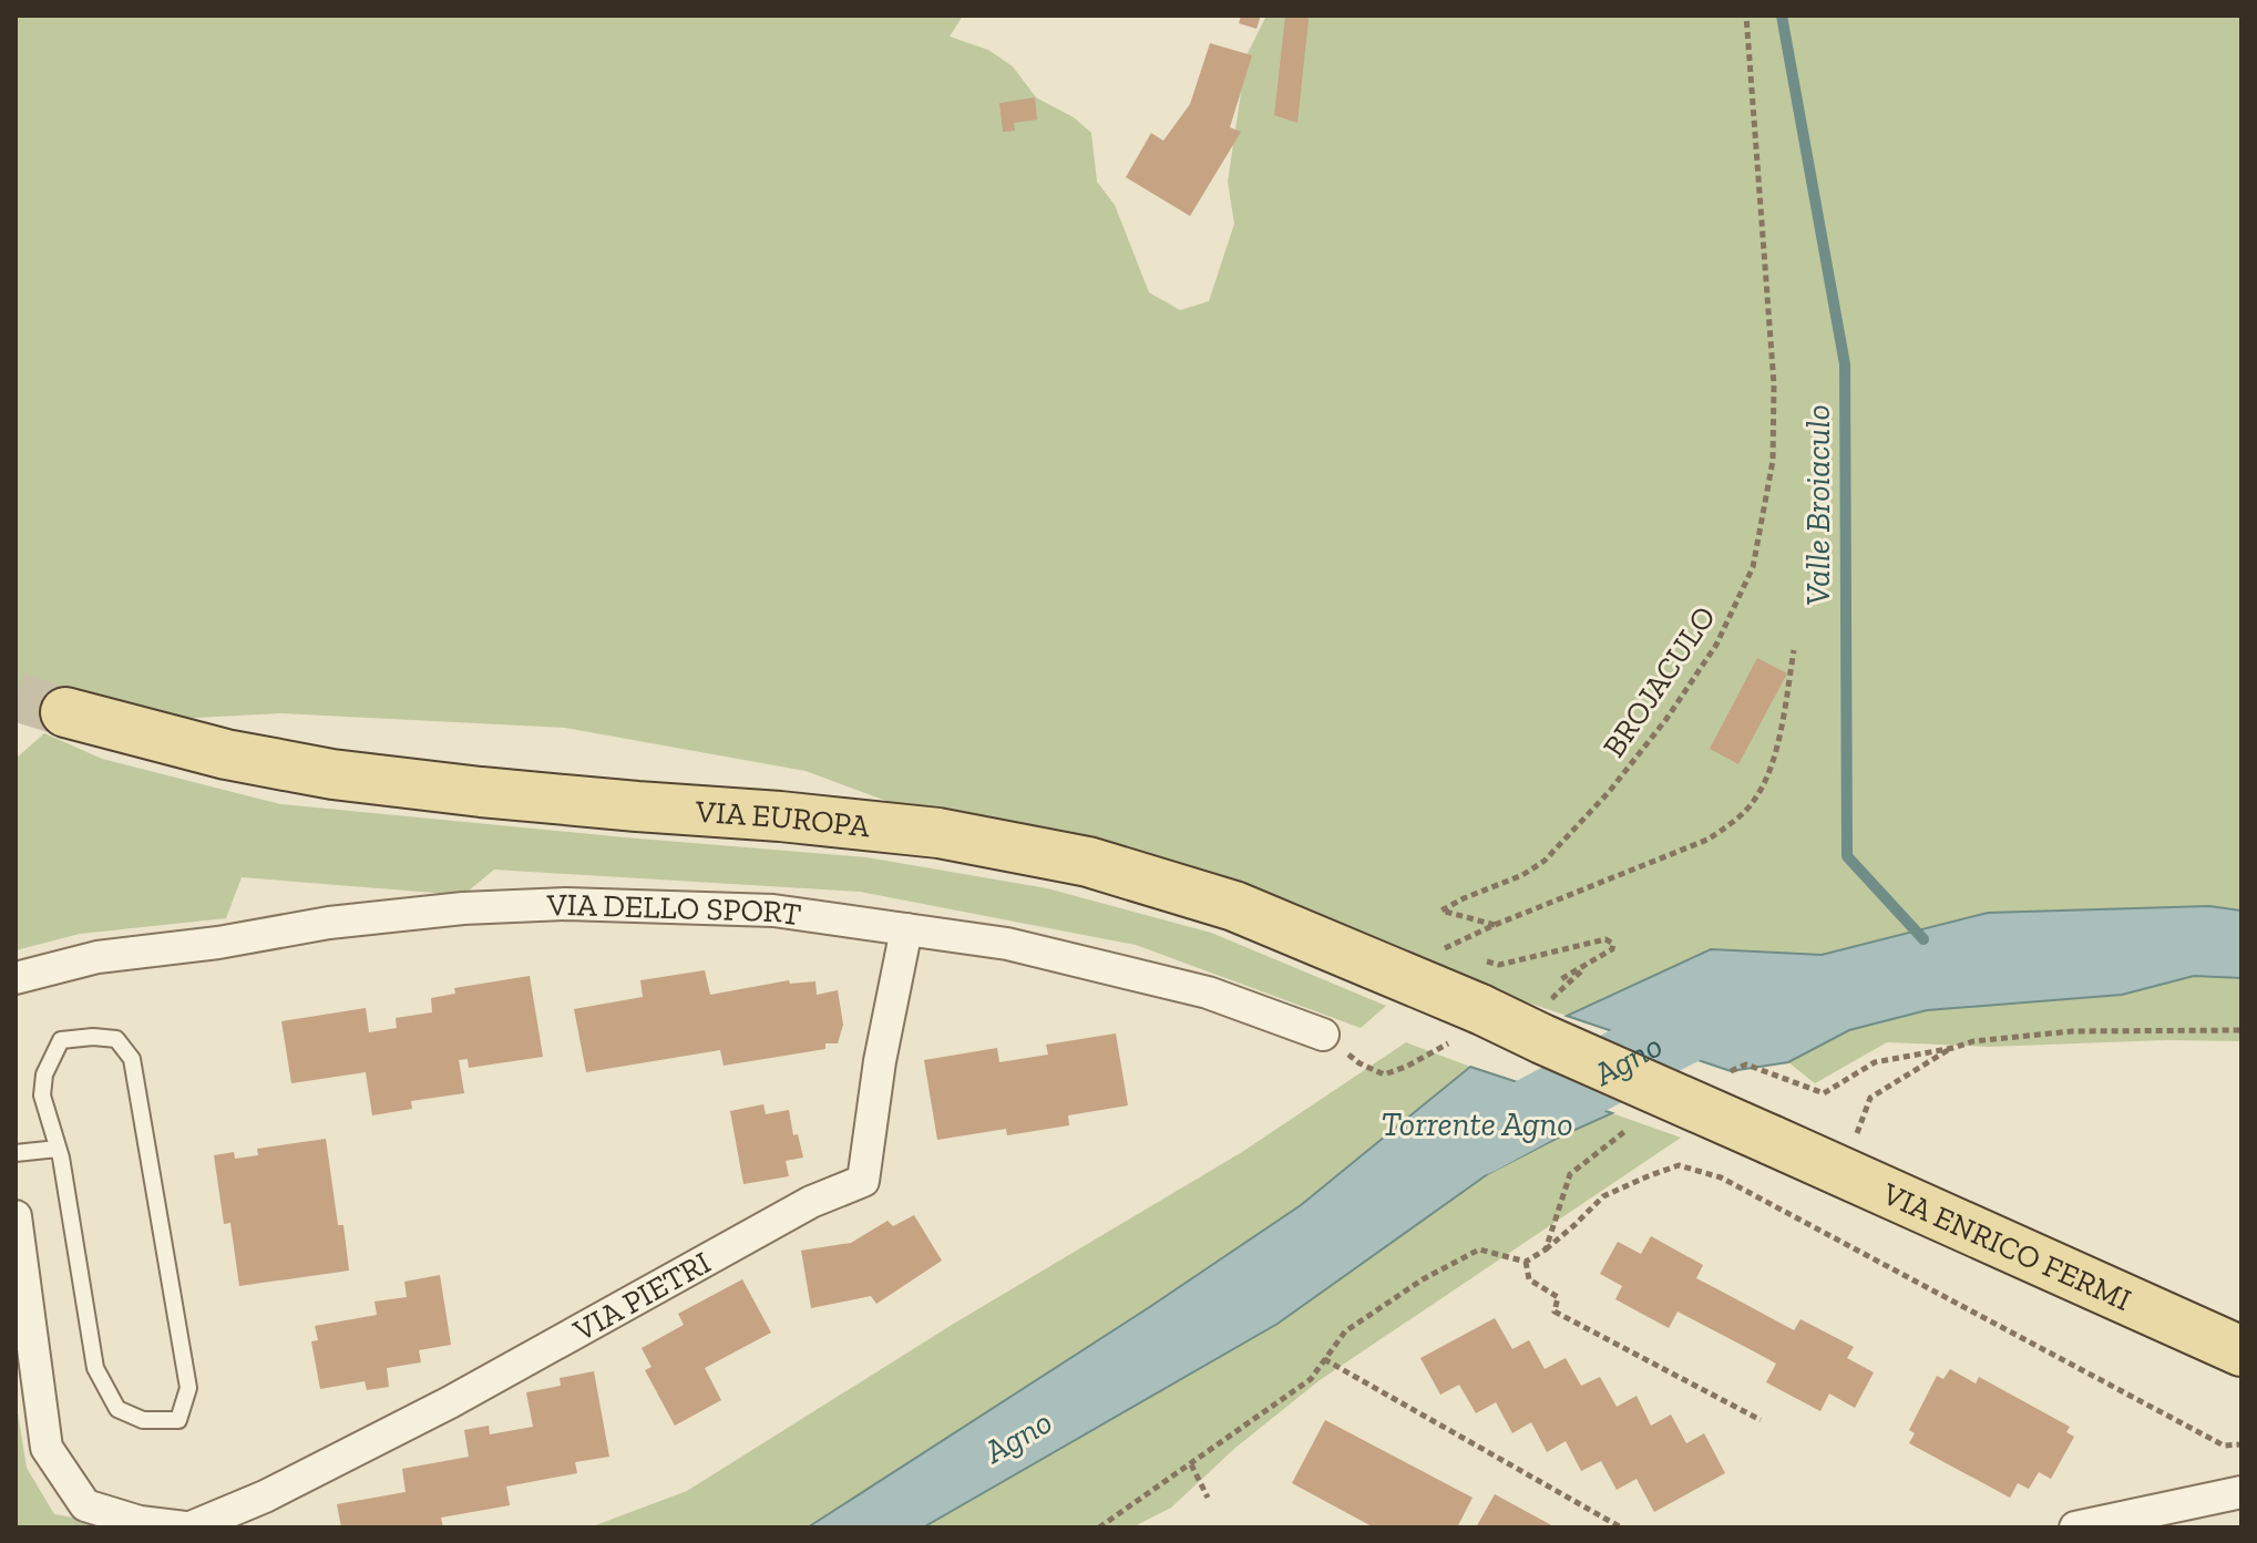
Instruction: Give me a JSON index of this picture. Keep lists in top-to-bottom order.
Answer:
{
  "streets": {
    "main road": ["VIA EUROPA", "VIA ENRICO FERMI"],
    "street": ["VIA DELLO SPORT", "VIA PIETRI"],
    "path": ["BROJACULO"]
  },
  "crossings": [
    ["VIA EUROPA", "VIA ENRICO FERMI"],
    ["VIA DELLO SPORT", "VIA PIETRI"]
  ],
  "water": ["Valle Broiaculo", "Agno", "Torrente Agno"]
}
